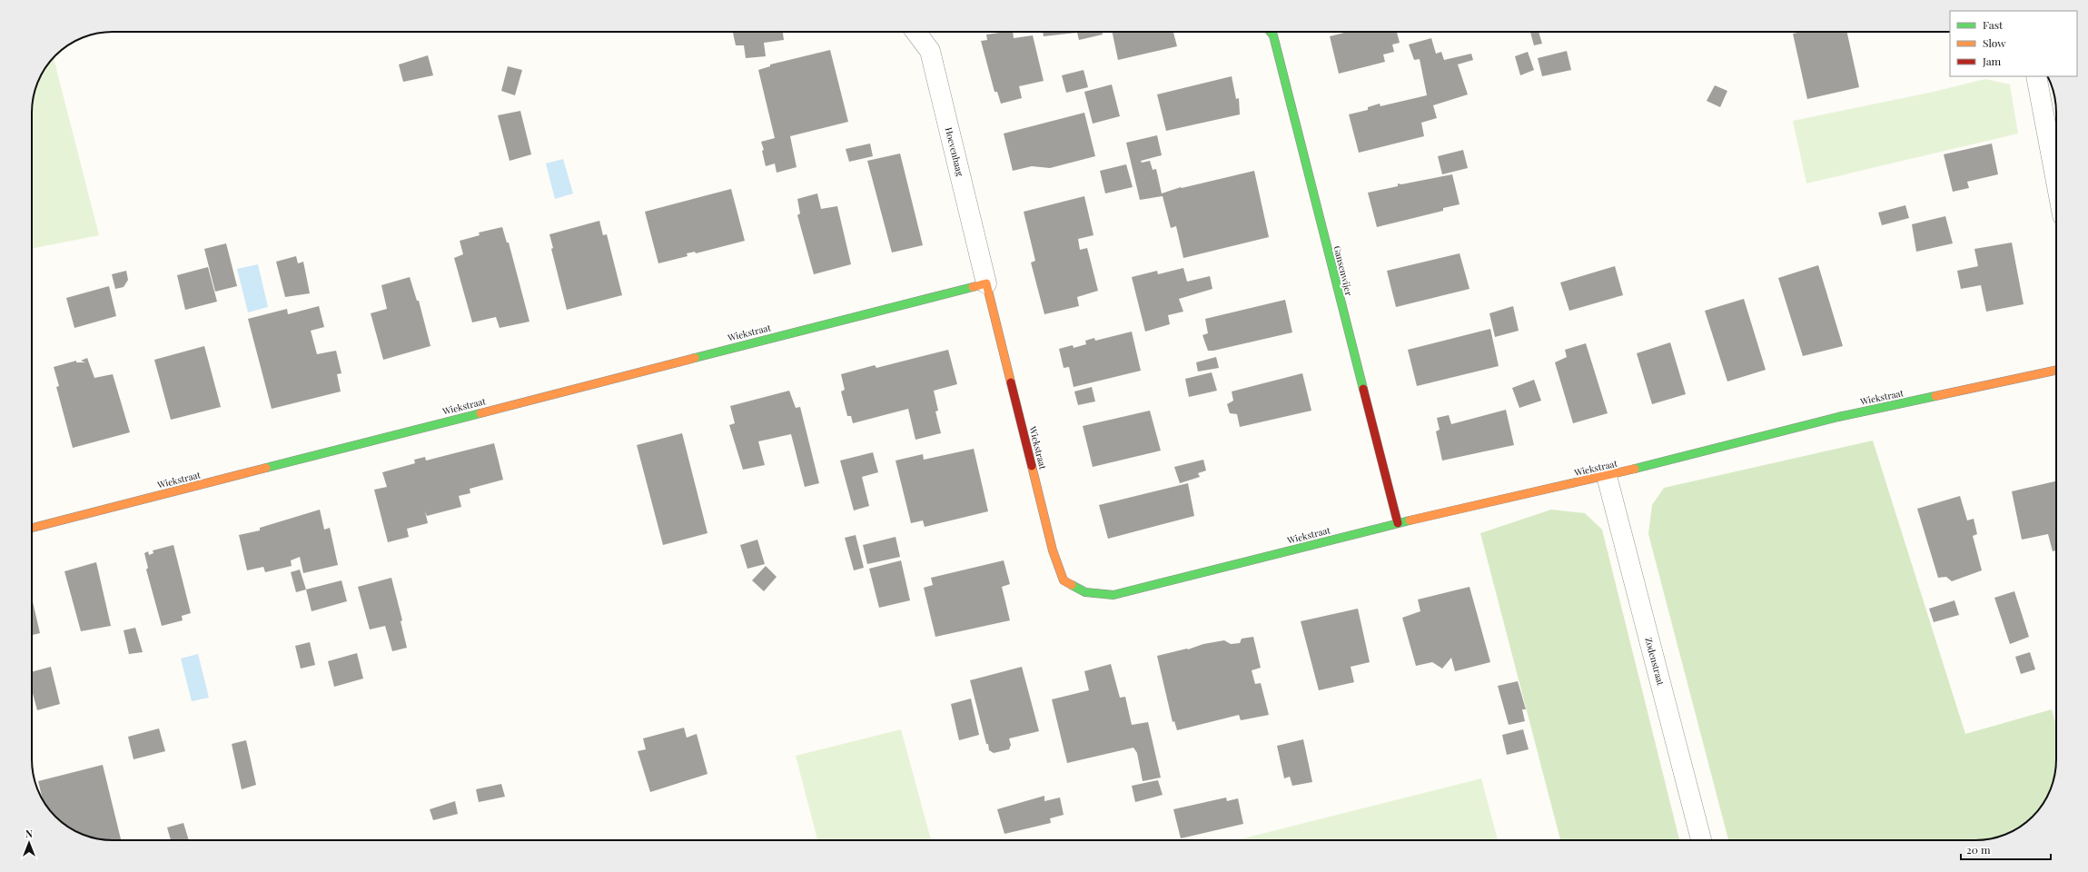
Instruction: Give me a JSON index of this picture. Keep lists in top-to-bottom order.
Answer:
{
  "streets": {
    "street": [
      "Hoevenhaag",
      "Gansenwijer",
      "Wiekstraat",
      "Zodenstraat"
    ]
  },
  "crossings": [
    ["Hoevenhaag", "Wiekstraat"],
    ["Gansenwijer", "Wiekstraat"],
    ["Wiekstraat", "Zodenstraat"]
  ],
  "legend": ["Fast", "Slow", "Jam"],
  "scale_bar": "20 m",
  "north": "top"
}
